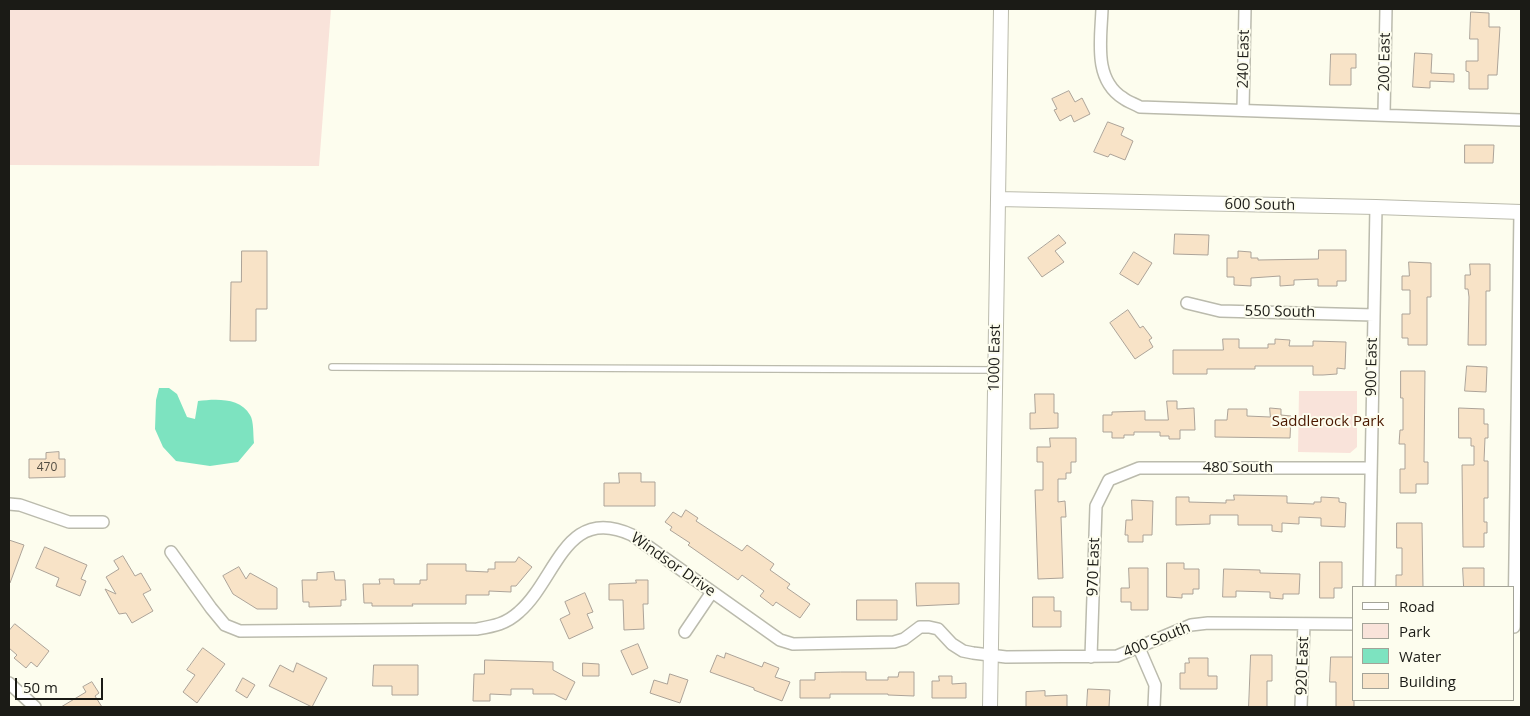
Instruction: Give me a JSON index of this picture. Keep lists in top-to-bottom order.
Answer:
{
  "streets": {
    "street": [
      "240 East",
      "200 East",
      "600 South",
      "550 South",
      "1000 East",
      "900 East",
      "480 South",
      "Windsor Drive",
      "970 East",
      "400 South",
      "920 East"
    ]
  },
  "crossings": [
    ["600 South", "1000 East"],
    ["600 South", "900 East"],
    ["550 South", "900 East"],
    ["1000 East", "Windsor Drive"],
    ["1000 East", "400 South"],
    ["900 East", "480 South"],
    ["480 South", "970 East"],
    ["Windsor Drive", "400 South"],
    ["970 East", "400 South"],
    ["400 South", "920 East"]
  ],
  "parks": ["Saddlerock Park"],
  "house_numbers": ["470"],
  "legend": [
    "Road",
    "Park",
    "Water",
    "Building"
  ],
  "scale_bar": "50 m"
}
